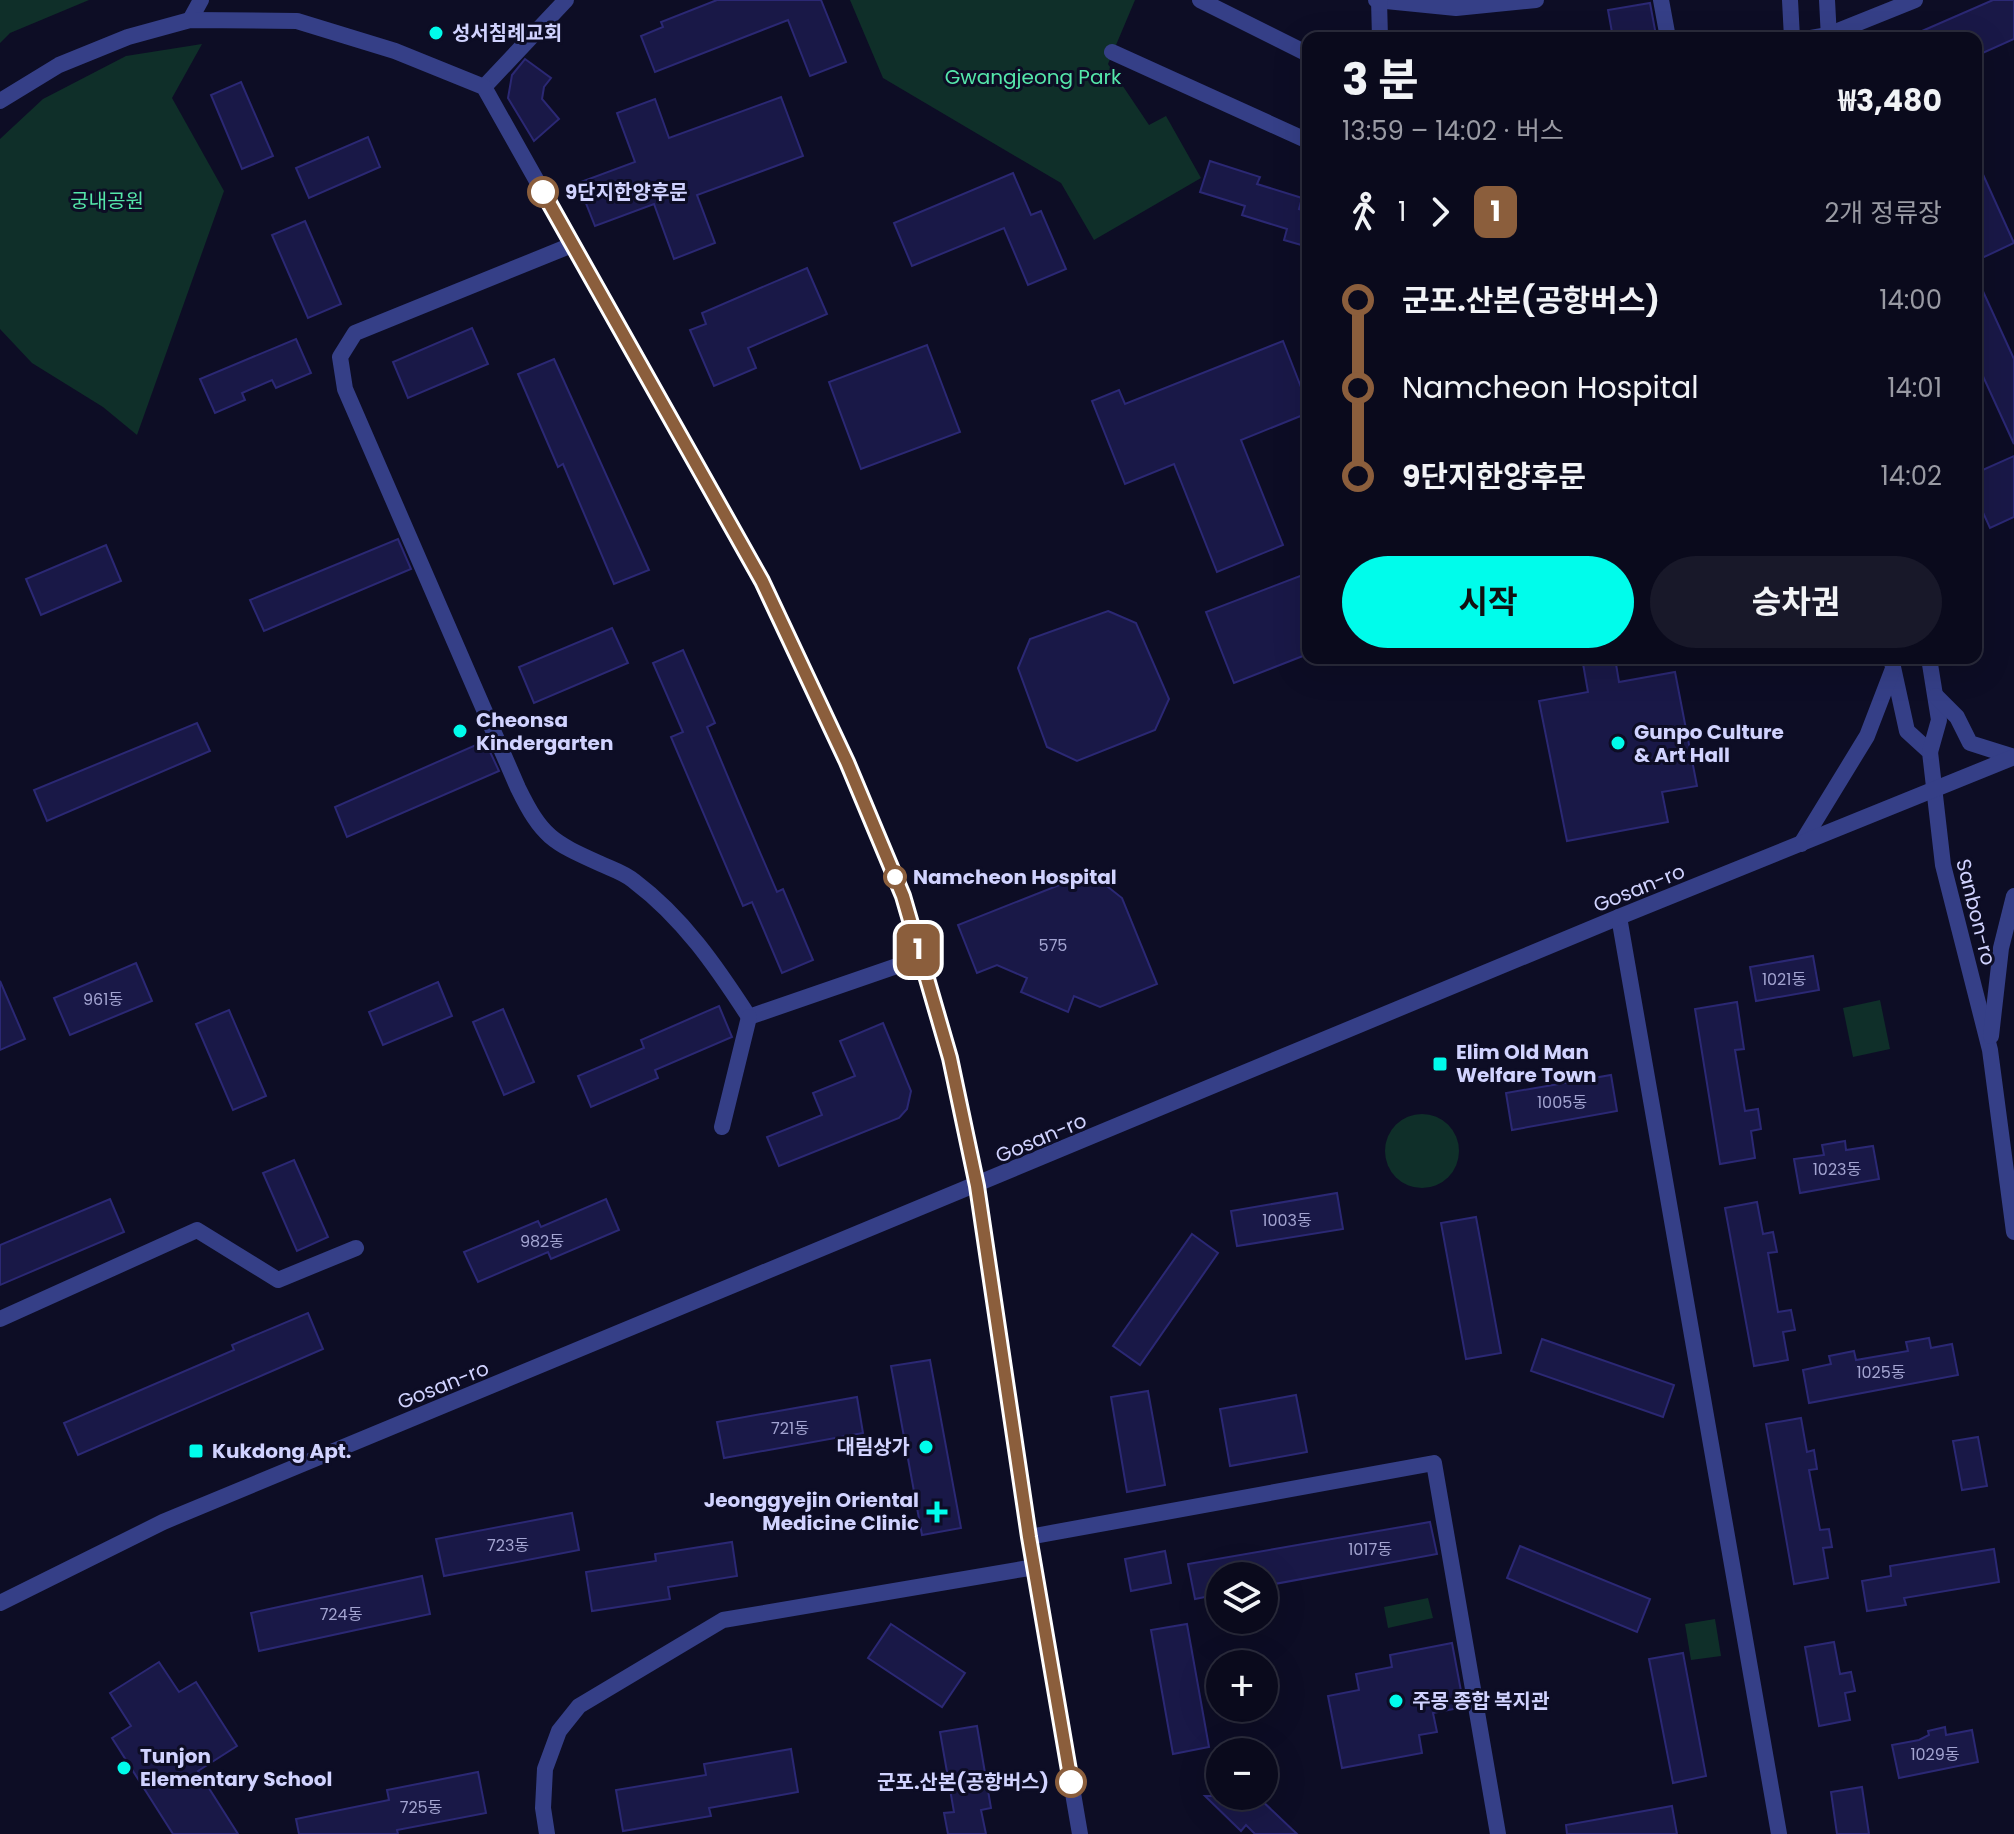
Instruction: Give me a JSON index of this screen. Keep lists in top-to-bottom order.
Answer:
{
  "streets": {
    "street": ["Gosan-ro", "Sanbon-ro"]
  },
  "crossings": [
    ["Gosan-ro", "Sanbon-ro"]
  ],
  "parks": ["Gwangjeong Park", "궁내공원"],
  "places": {
    "other": [
      "성서침례교회",
      "9단지한양후문",
      "Cheonsa Kindergarten",
      "Gunpo Culture & Art Hall",
      "Namcheon Hospital",
      "대림상가",
      "주몽 종합 복지관",
      "Tunjon Elementary School",
      "군포.산본(공항버스)"
    ],
    "transit": ["Elim Old Man Welfare Town", "Kukdong Apt."],
    "health": ["Jeonggyejin Oriental Medicine Clinic"]
  },
  "lines": ["bus line 1"],
  "house_numbers": [
    "575",
    "1021동",
    "961동",
    "1005동",
    "1023동",
    "1003동",
    "982동",
    "1025동",
    "721동",
    "723동",
    "1017동",
    "724동",
    "1029동",
    "725동"
  ],
  "page": {
    "on_map": "1",
    "heading": ["3 분", "13:59 – 14:02 · 버스", "₩3,480"],
    "legs": ["1", "1", "2개 정류장"],
    "list": [
      {
        "name": "군포.산본(공항버스)",
        "value": "14:00"
      },
      {
        "name": "Namcheon Hospital",
        "value": "14:01"
      },
      {
        "name": "9단지한양후문",
        "value": "14:02"
      }
    ],
    "buttons": ["시작", "승차권"],
    "map_buttons": ["+", "−"]
  }
}
